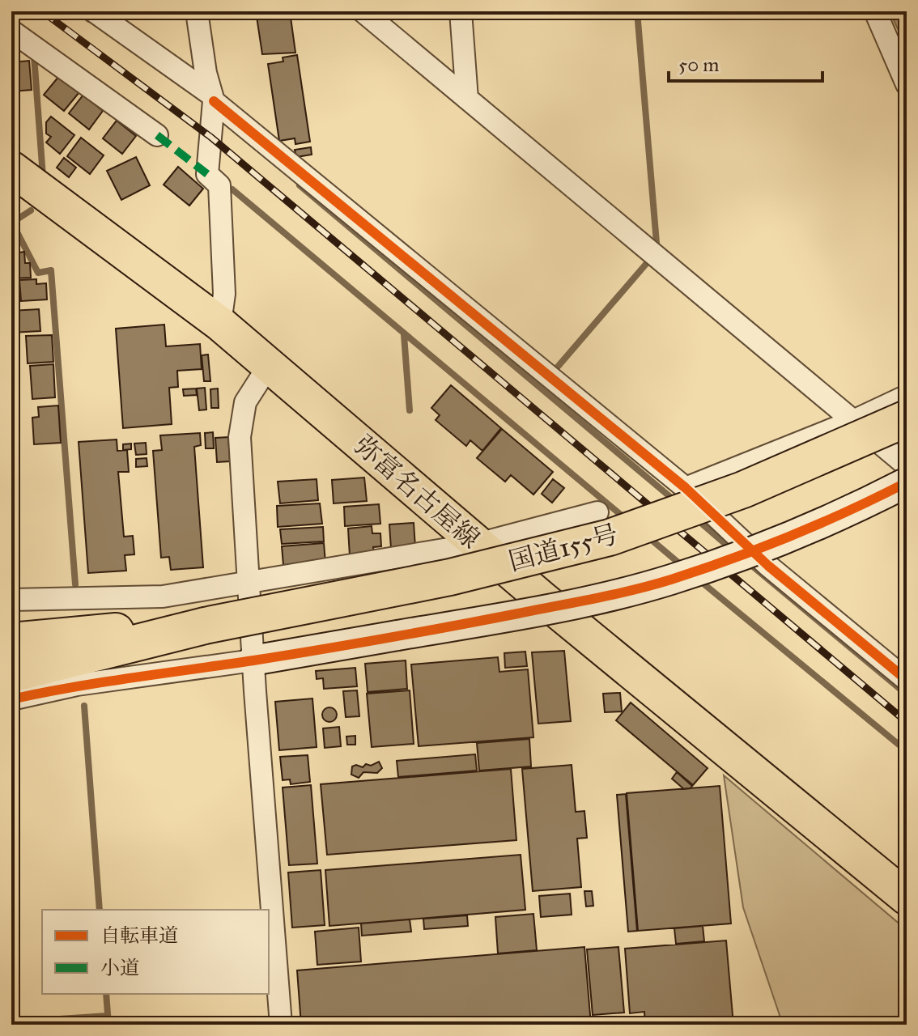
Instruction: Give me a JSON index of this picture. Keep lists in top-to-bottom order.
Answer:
{
  "streets": {
    "highway": ["国道155号"],
    "main road": ["弥富名古屋線"]
  },
  "legend": ["自転車道", "小道"],
  "scale_bar": "50 m"
}
